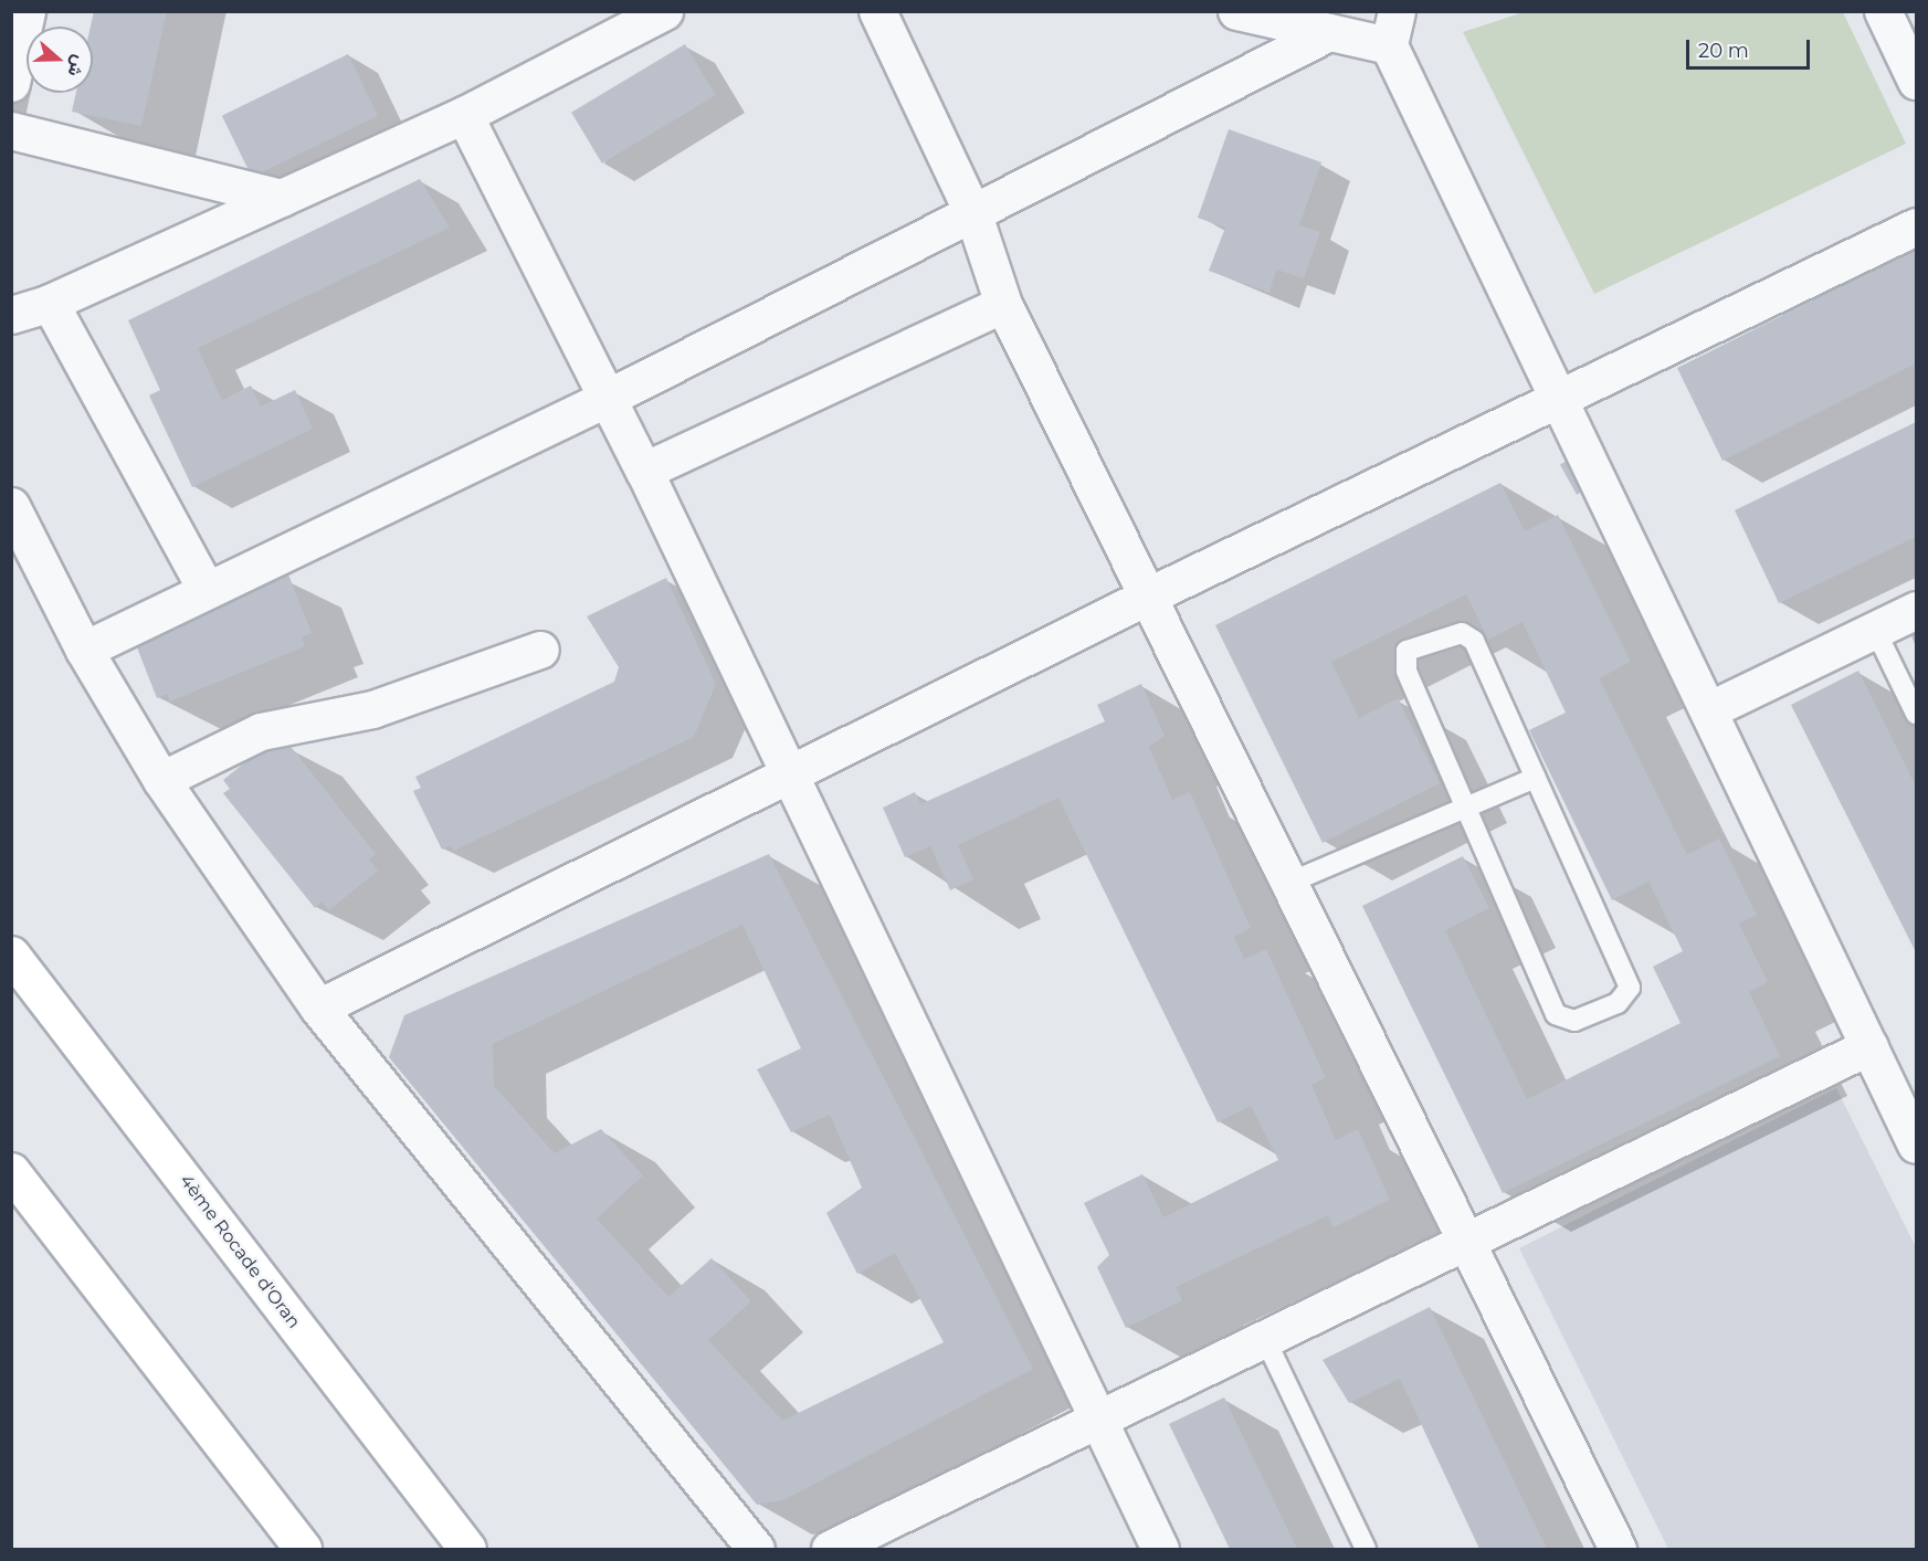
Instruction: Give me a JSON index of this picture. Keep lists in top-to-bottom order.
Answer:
{
  "streets": {
    "highway": ["4ème Rocade d'Oran"]
  },
  "scale_bar": "20 m",
  "north": "right"
}
